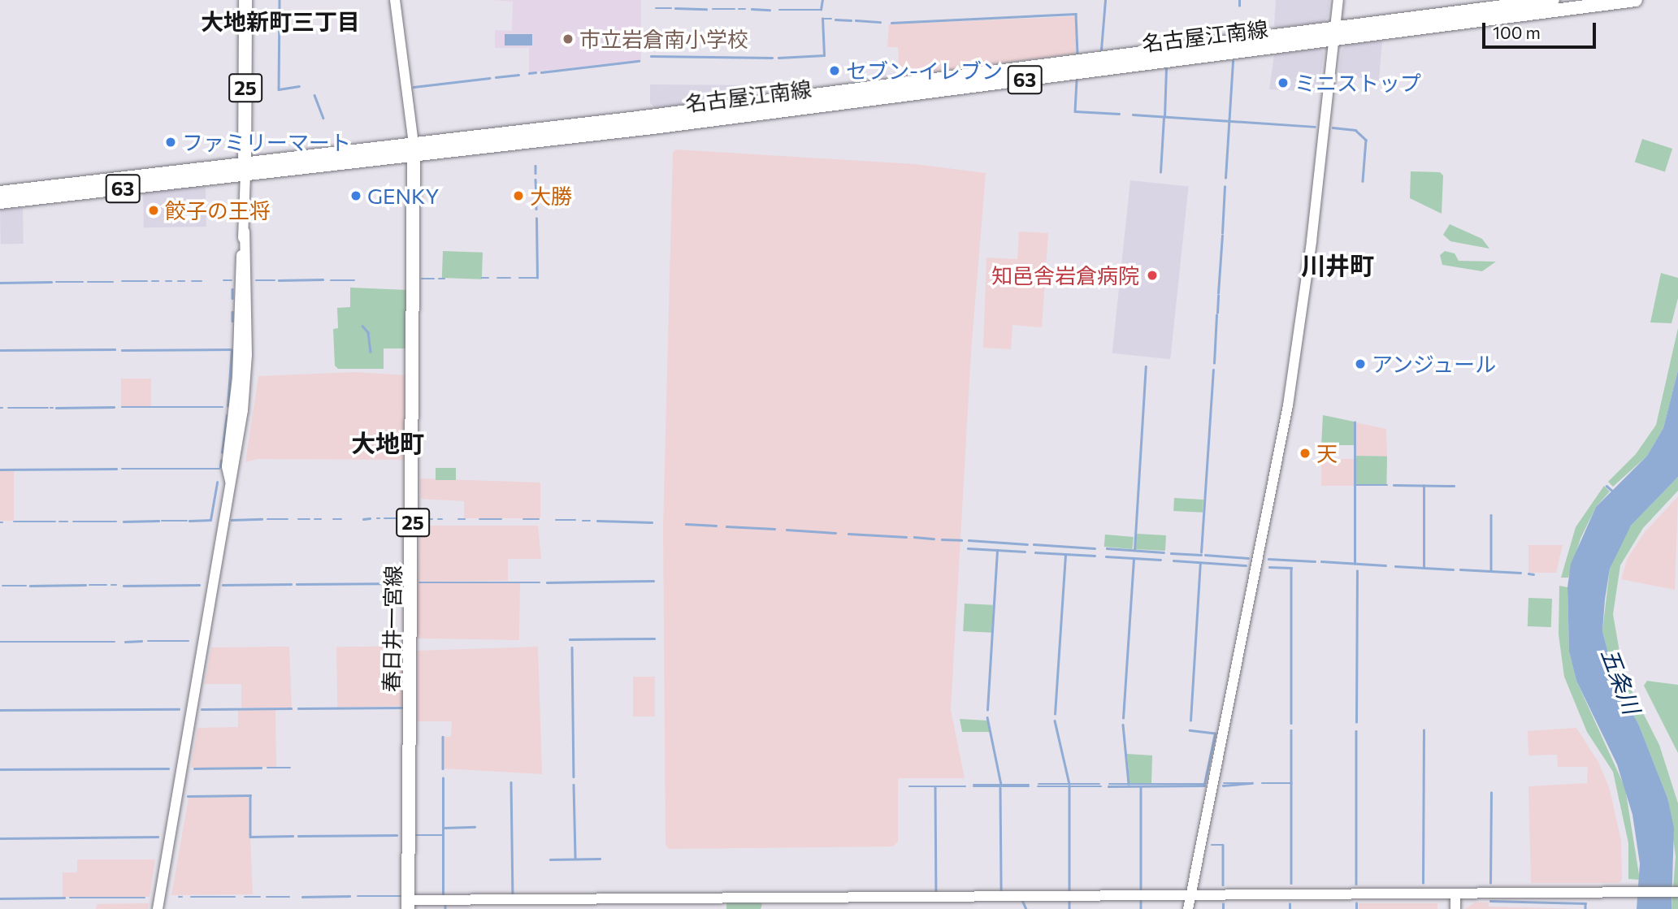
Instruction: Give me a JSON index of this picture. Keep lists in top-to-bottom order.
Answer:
{
  "streets": {
    "main road": [
      "名古屋江南線",
      "63",
      "25",
      "春日井一宮線"
    ]
  },
  "crossings": [
    ["名古屋江南線", "25"],
    ["名古屋江南線", "春日井一宮線"]
  ],
  "districts": ["大地新町三丁目", "川井町", "大地町"],
  "water": ["五条川"],
  "places": [
    "市立岩倉南小学校",
    "セブン-イレブン",
    "ミニストップ",
    "ファミリーマート",
    "GENKY",
    "大勝",
    "餃子の王将",
    "知邑舎岩倉病院",
    "アンジュール",
    "天"
  ],
  "scale_bar": "100 m"
}
